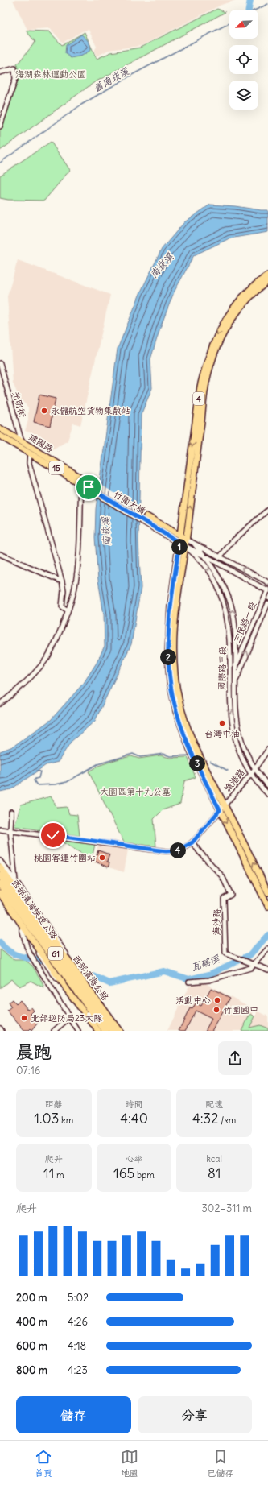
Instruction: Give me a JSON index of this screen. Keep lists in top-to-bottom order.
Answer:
{
  "streets": {
    "highway": ["西部濱海快速公路", "61"],
    "main road": [
      "4",
      "建國路",
      "15",
      "竹圍大橋",
      "西部濱海公路"
    ],
    "street": [
      "光明街",
      "三民路一段",
      "國際路三段",
      "漁港路",
      "海沙路"
    ]
  },
  "crossings": [
    ["4", "15"],
    ["4", "國際路三段"],
    ["4", "漁港路"],
    ["光明街", "建國路"],
    ["建國路", "竹圍大橋"],
    ["15", "竹圍大橋"],
    ["三民路一段", "國際路三段"],
    ["國際路三段", "漁港路"],
    ["漁港路", "海沙路"],
    ["61", "西部濱海公路"]
  ],
  "water": ["舊南崁溪", "南崁溪", "瓦磘溪"],
  "parks": ["海湖森林運動公園", "大園區第十九公墓"],
  "places": [
    "永儲航空貨物集散站",
    "台灣中油",
    "桃園客運竹圍站",
    "活動中心",
    "竹圍國中",
    "北部巡防局23大隊"
  ],
  "north": "bottom left",
  "page": {
    "pins": [
      "1",
      "2",
      "3",
      "4"
    ],
    "heading": ["晨跑", "07:16"],
    "stats": [
      ["距離", "1.03 km"],
      ["時間", "4:40"],
      ["配速", "4:32 /km"],
      ["爬升", "11 m"],
      ["心率", "165 bpm"],
      ["kcal", "81"]
    ],
    "chart": ["爬升", "302–311 m"],
    "list": [
      {
        "name": "200 m",
        "note": "5:02"
      },
      {
        "name": "400 m",
        "note": "4:26"
      },
      {
        "name": "600 m",
        "note": "4:18"
      },
      {
        "name": "800 m",
        "note": "4:23"
      }
    ],
    "buttons": ["儲存", "分享"],
    "tabs": ["首頁", "地圖", "已儲存"]
  }
}
